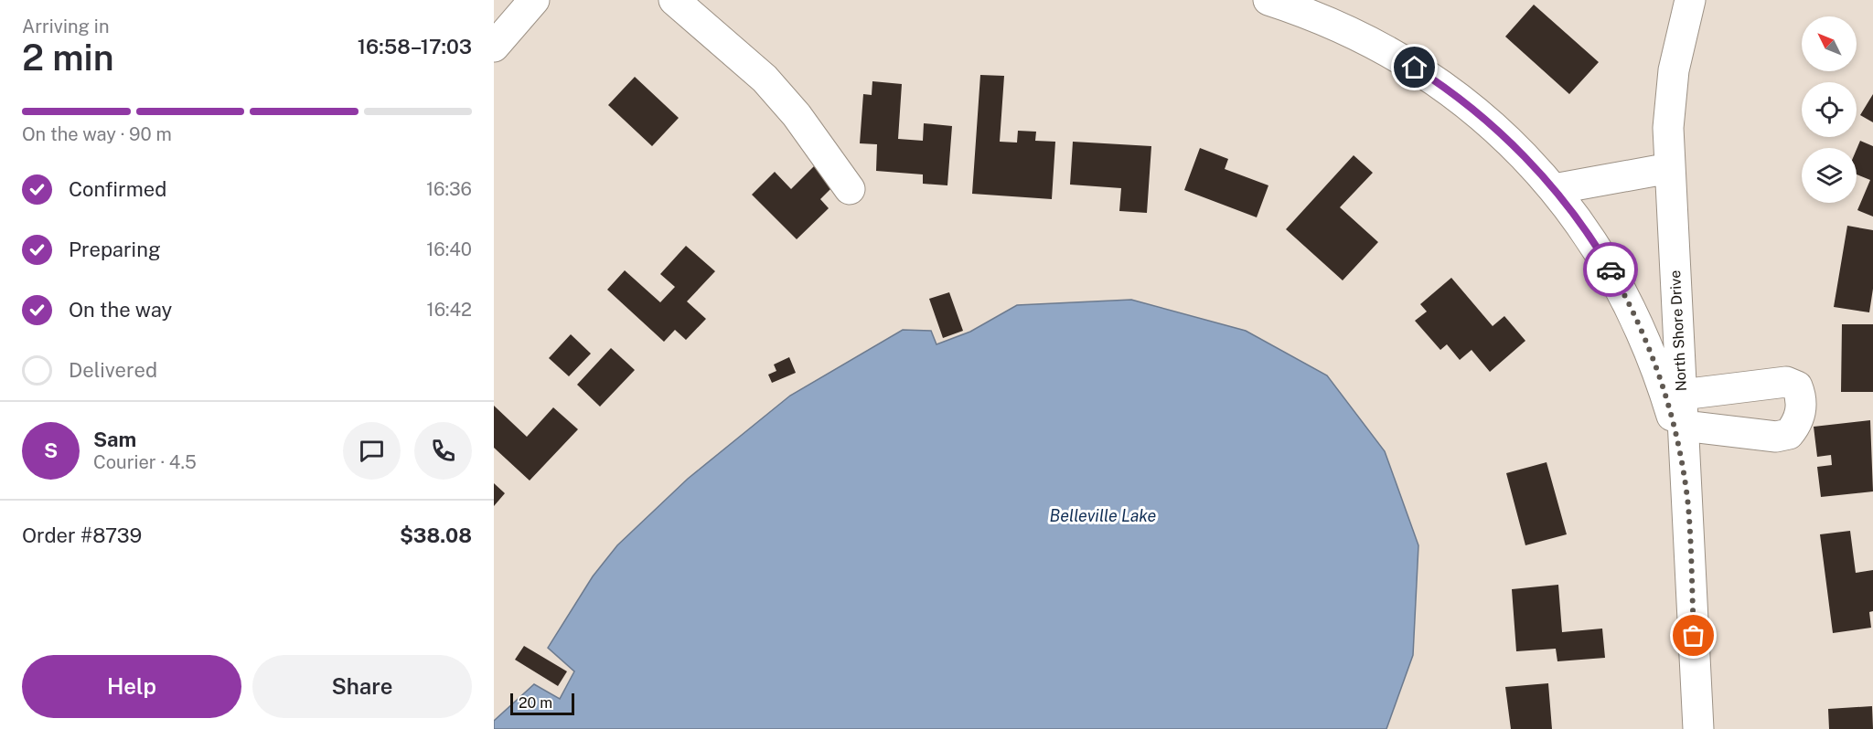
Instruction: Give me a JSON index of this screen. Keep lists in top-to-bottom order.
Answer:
{
  "streets": {
    "street": ["North Shore Drive"]
  },
  "water": ["Belleville Lake"],
  "scale_bar": "20 m",
  "north": "top left",
  "page": {
    "heading": ["2 min", "Arriving in", "16:58–17:03"],
    "panel": [
      "Sam",
      "Courier · 4.5",
      "Order #8739",
      "$38.08"
    ],
    "bar": "On the way · 90 m",
    "list": [
      ["Confirmed", "16:36"],
      ["Preparing", "16:40"],
      ["On the way", "16:42"],
      "Delivered"
    ],
    "round": "S",
    "buttons": ["Help", "Share"],
    "scale": "20 m"
  }
}
